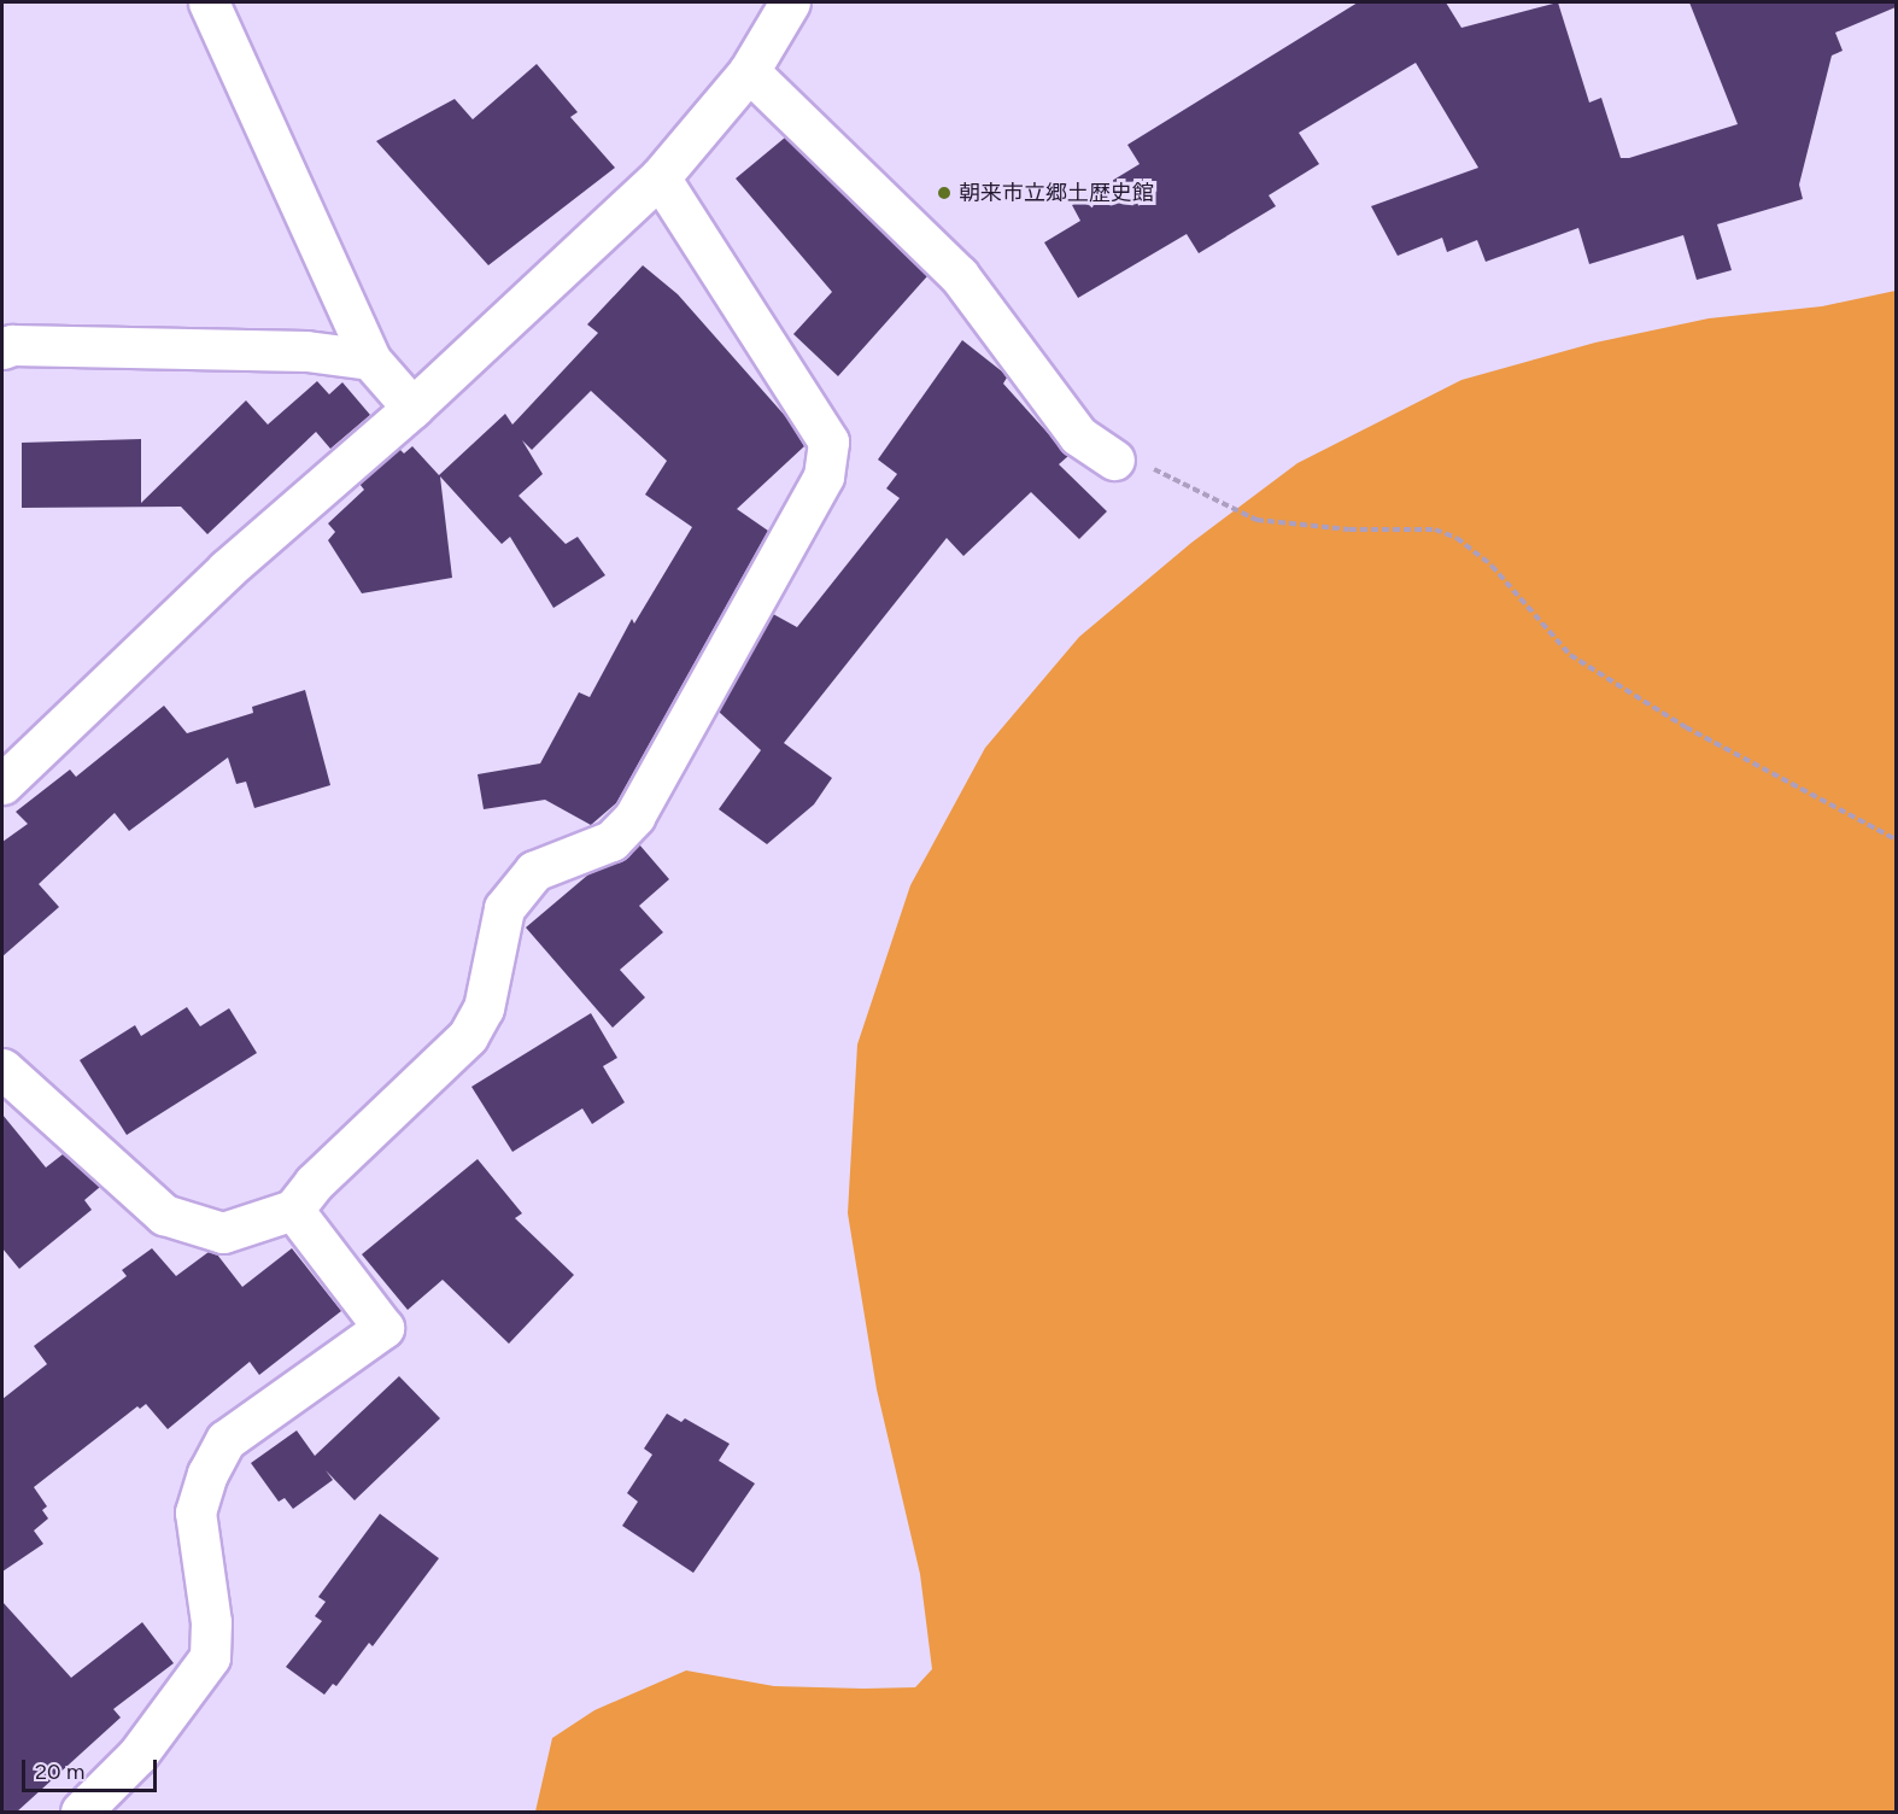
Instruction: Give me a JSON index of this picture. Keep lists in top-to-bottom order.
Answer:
{
  "places": ["朝来市立郷土歴史館"],
  "scale_bar": "20 m"
}
